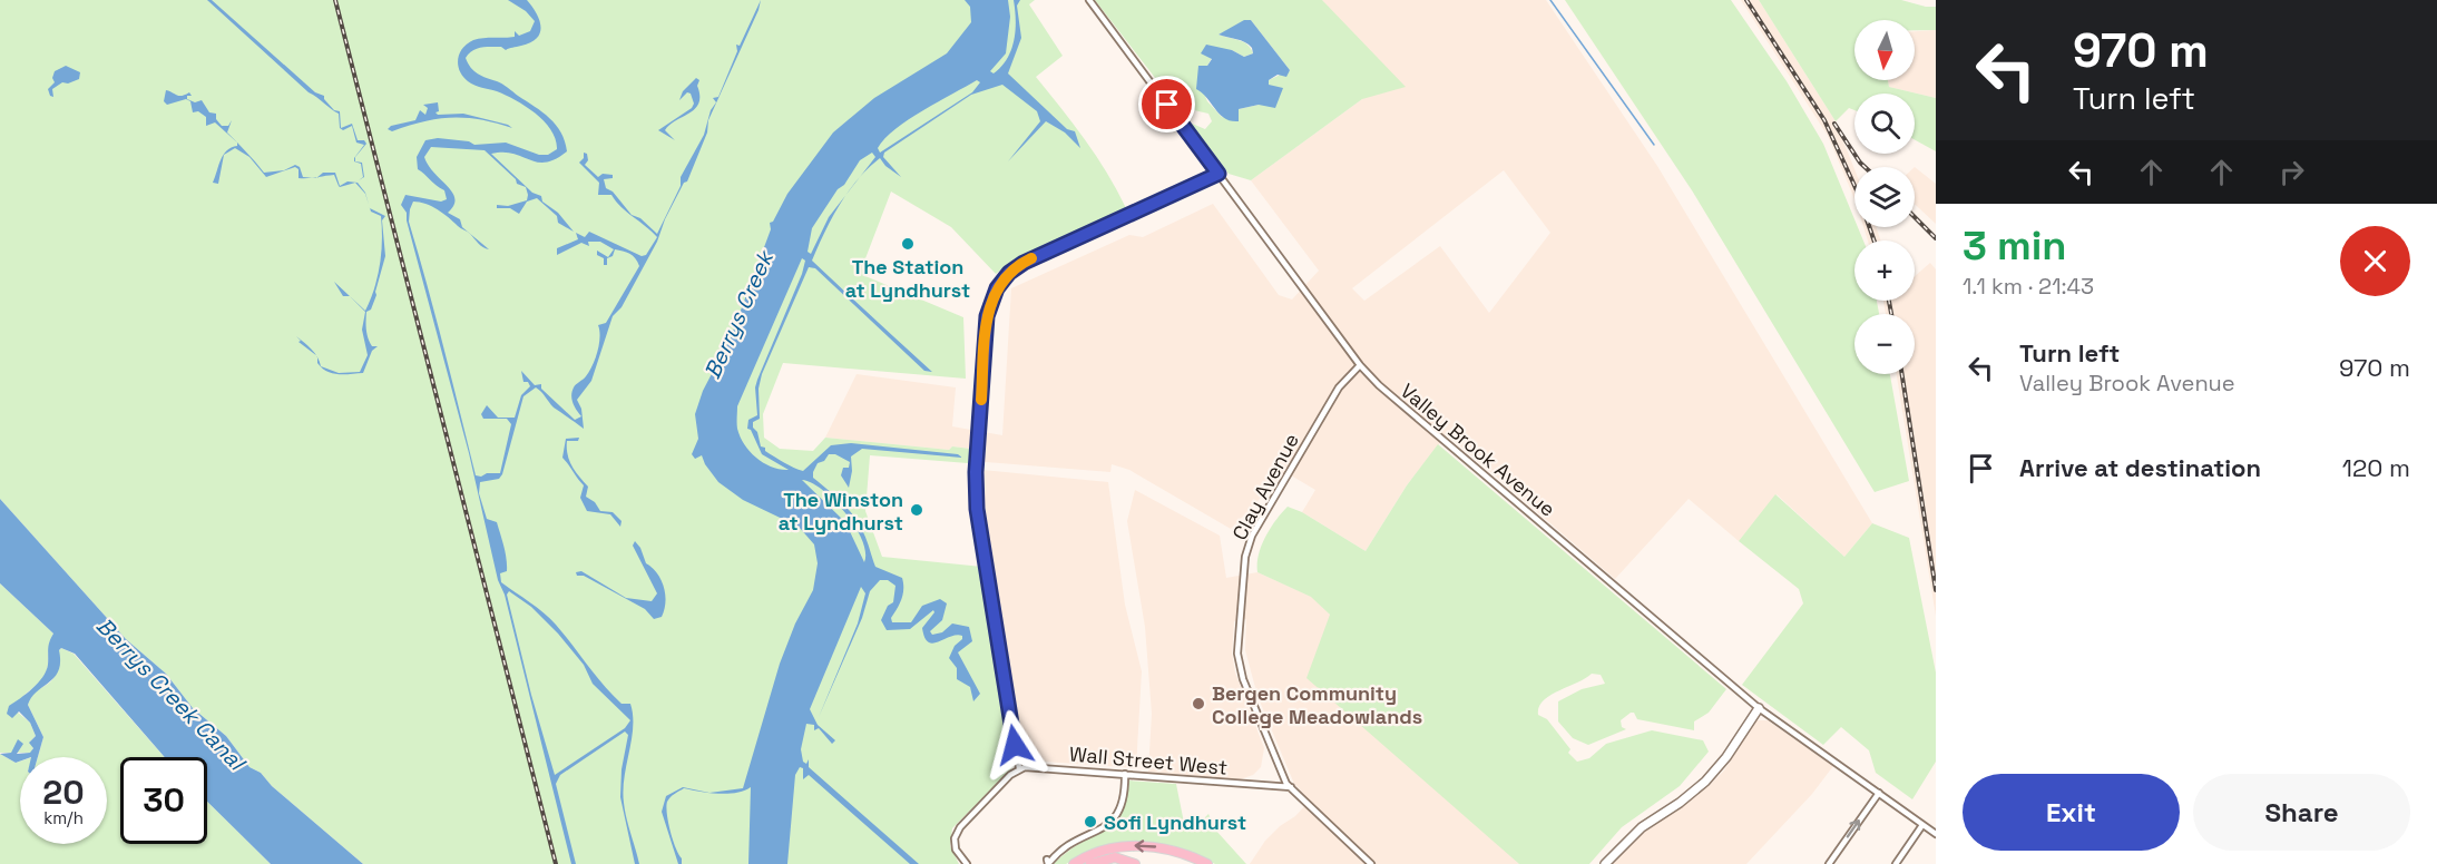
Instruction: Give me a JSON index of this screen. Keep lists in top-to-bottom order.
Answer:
{
  "streets": {
    "street": ["Valley Brook Avenue", "Clay Avenue", "Wall Street West"]
  },
  "crossings": [
    ["Valley Brook Avenue", "Clay Avenue"],
    ["Clay Avenue", "Wall Street West"]
  ],
  "water": ["Berrys Creek", "Berrys Creek Canal"],
  "places": [
    "The Station at Lyndhurst",
    "The Winston at Lyndhurst",
    "Bergen Community College Meadowlands",
    "Sofi Lyndhurst"
  ],
  "north": "bottom",
  "page": {
    "turn": ["970 m", "Turn left"],
    "map_buttons": ["+", "−"],
    "heading": ["3 min", "1.1 km · 21:43"],
    "list": [
      {
        "name": "Turn left",
        "note": "Valley Brook Avenue",
        "value": "970 m"
      },
      {
        "name": "Arrive at destination",
        "value": "120 m"
      }
    ],
    "speed": "20 km/h",
    "limit": "30",
    "buttons": ["Exit", "Share"]
  }
}
